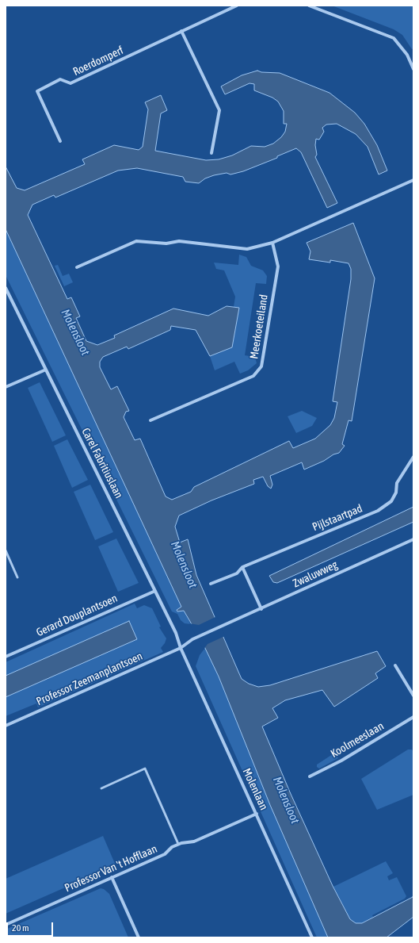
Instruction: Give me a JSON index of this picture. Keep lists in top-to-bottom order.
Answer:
{
  "streets": {
    "street": [
      "Roerdomperf",
      "Meerkoeteiland",
      "Carel Fabritiuslaan",
      "Pijlstaartpad",
      "Zwaluwweg",
      "Gerard Douplantsoen",
      "Professor Zeemanplantsoen",
      "Koolmeeslaan",
      "Molenlaan",
      "Professor Van 't Hofflaan"
    ]
  },
  "crossings": [
    ["Carel Fabritiuslaan", "Gerard Douplantsoen"],
    ["Carel Fabritiuslaan", "Professor Zeemanplantsoen"],
    ["Carel Fabritiuslaan", "Molenlaan"],
    ["Zwaluwweg", "Professor Zeemanplantsoen"],
    ["Professor Zeemanplantsoen", "Molenlaan"],
    ["Molenlaan", "Professor Van 't Hofflaan"]
  ],
  "water": ["Molensloot"],
  "scale_bar": "20 m"
}
